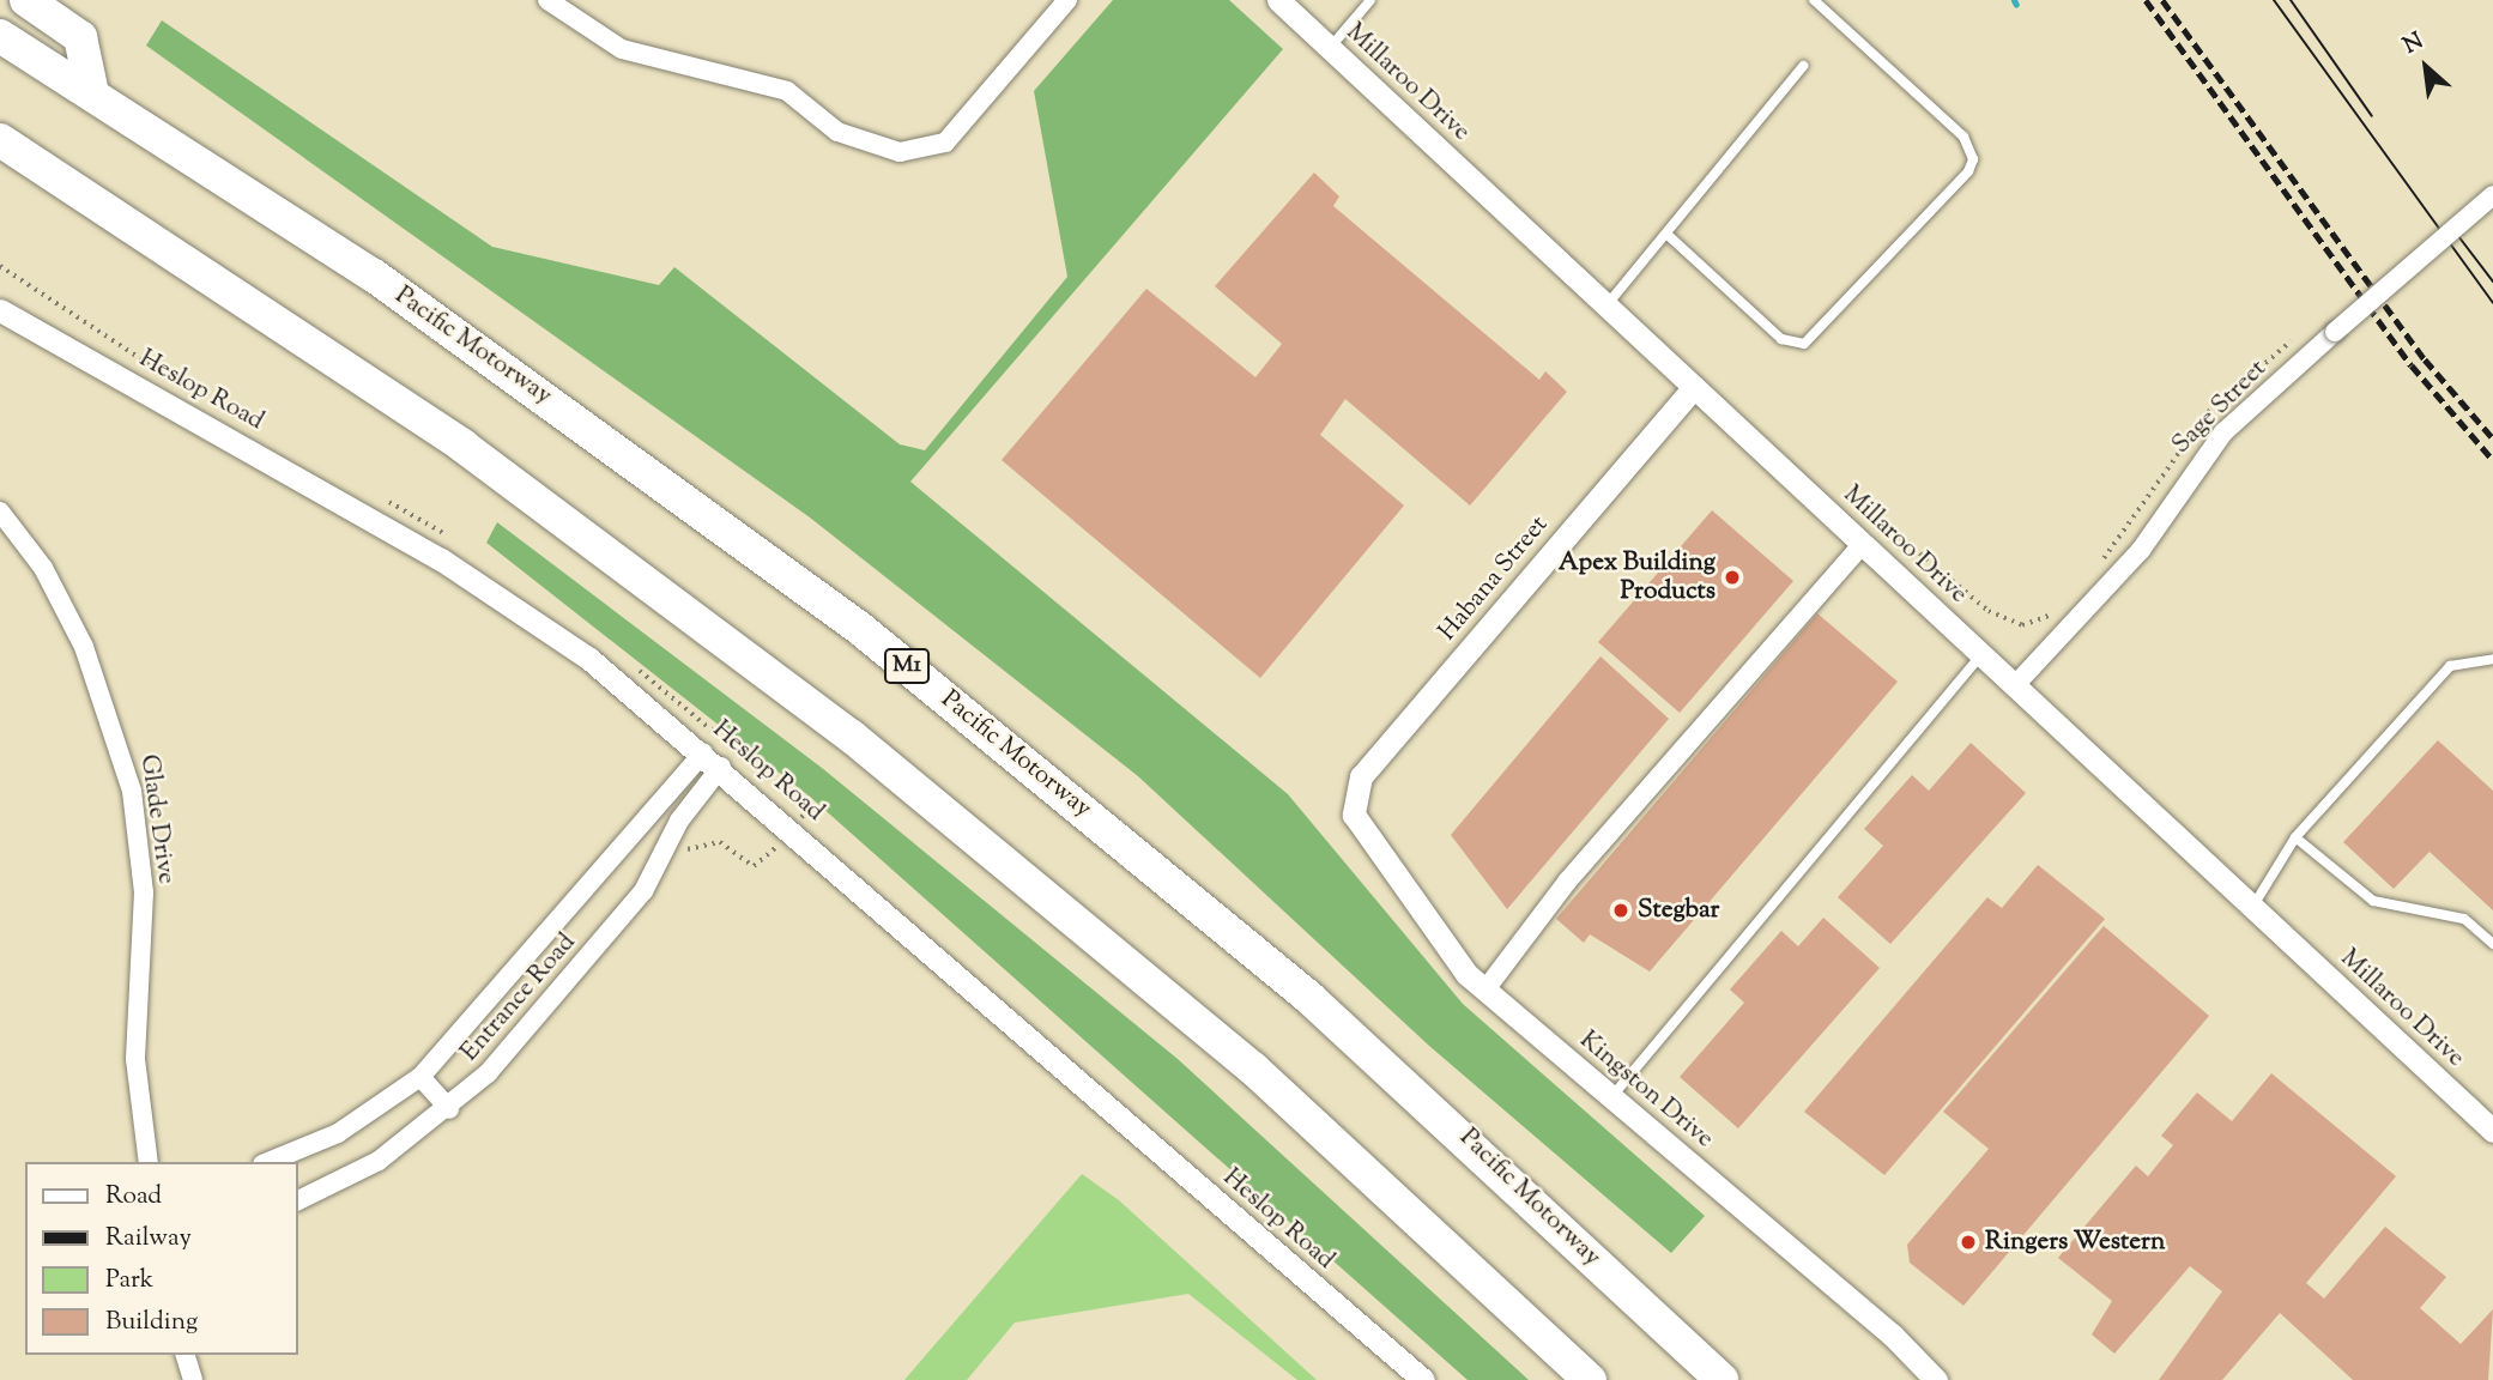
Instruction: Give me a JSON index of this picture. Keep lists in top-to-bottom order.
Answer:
{
  "streets": {
    "highway": ["Pacific Motorway", "M1"],
    "street": [
      "Millaroo Drive",
      "Heslop Road",
      "Sage Street",
      "Habana Street",
      "Glade Drive",
      "Entrance Road",
      "Kingston Drive"
    ]
  },
  "crossings": [
    ["Millaroo Drive", "Sage Street"],
    ["Millaroo Drive", "Habana Street"],
    ["Heslop Road", "Entrance Road"],
    ["Habana Street", "Kingston Drive"]
  ],
  "places": ["Apex Building Products", "Stegbar", "Ringers Western"],
  "legend": [
    "Road",
    "Railway",
    "Park",
    "Building"
  ],
  "north": "top left"
}
